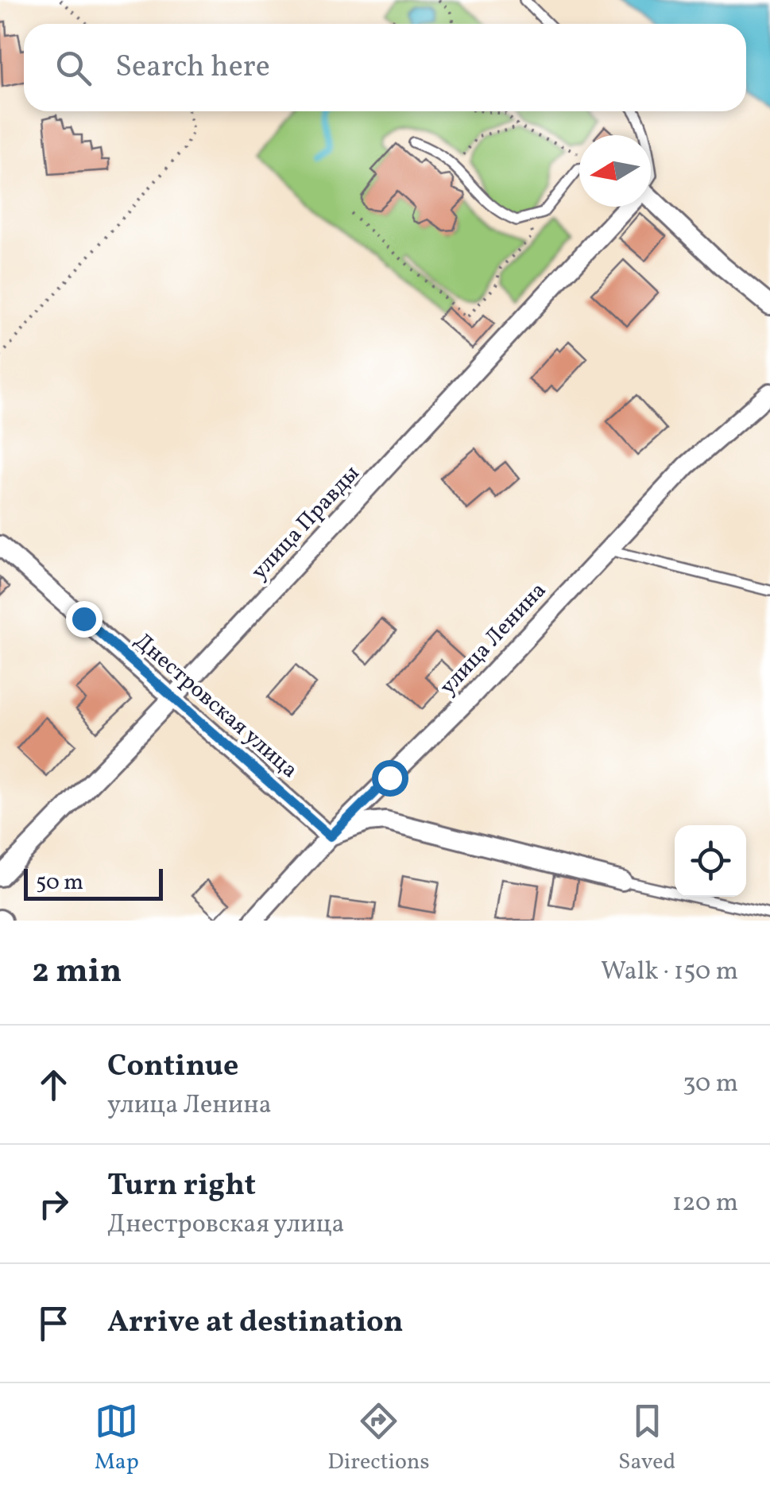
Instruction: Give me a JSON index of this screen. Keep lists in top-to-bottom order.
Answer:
{
  "streets": {
    "street": ["улица Правды", "улица Ленина", "Днестровская улица"]
  },
  "crossings": [
    ["улица Правды", "Днестровская улица"],
    ["улица Ленина", "Днестровская улица"]
  ],
  "scale_bar": "50 m",
  "north": "left",
  "page": {
    "search": "Search here",
    "scale": "50 m",
    "heading": ["2 min", "Walk · 150 m"],
    "list": [
      ["Continue", "улица Ленина", "30 m"],
      ["Turn right", "Днестровская улица", "120 m"],
      "Arrive at destination"
    ],
    "nav": ["Map", "Directions", "Saved"]
  }
}
